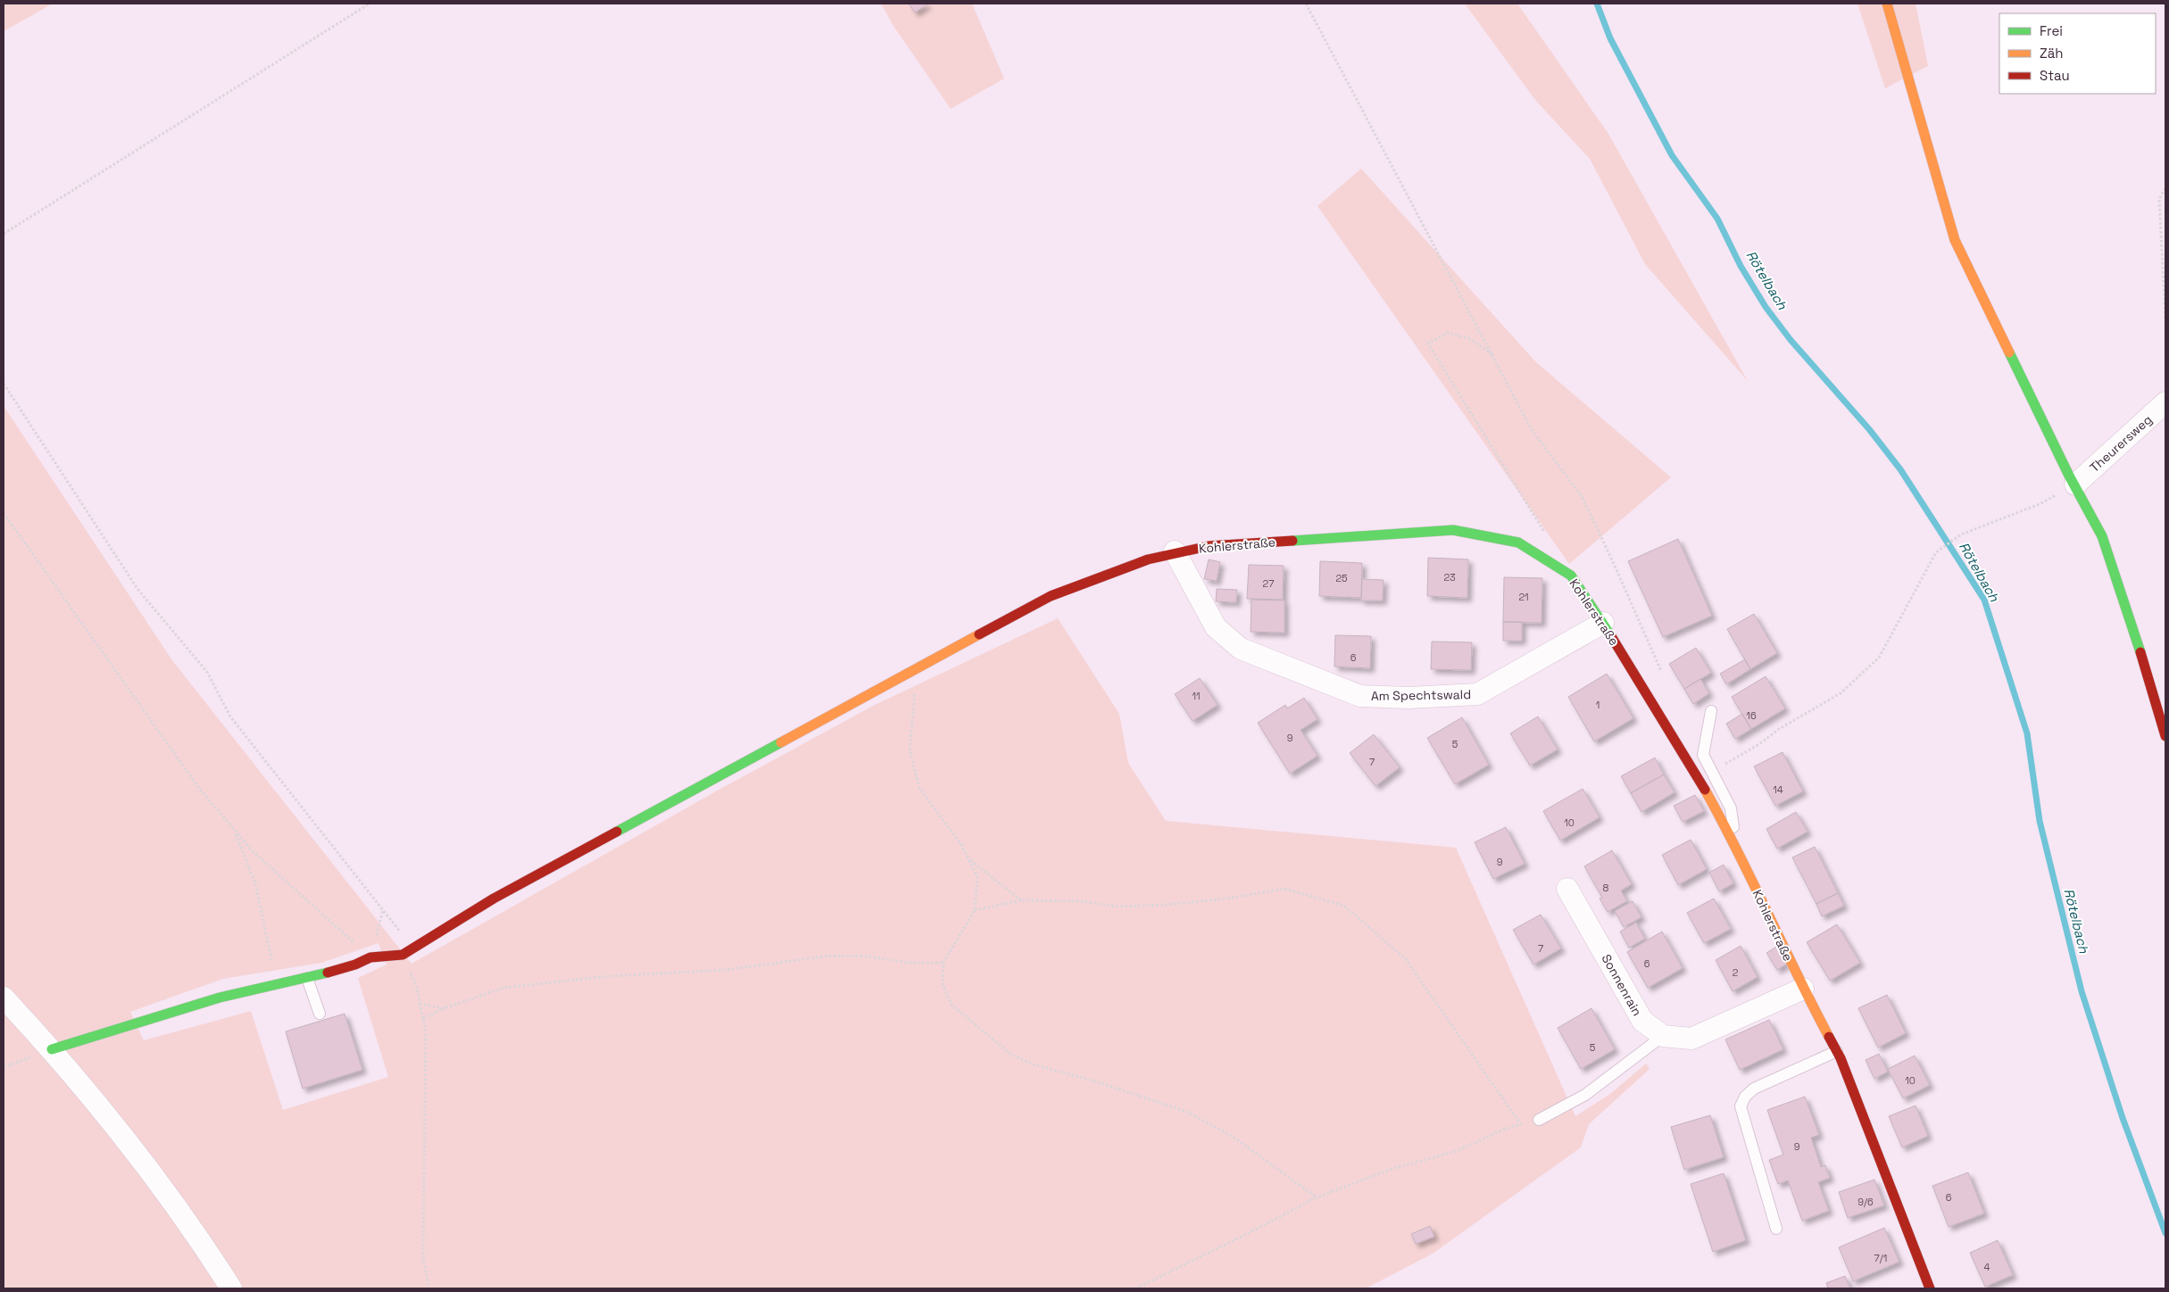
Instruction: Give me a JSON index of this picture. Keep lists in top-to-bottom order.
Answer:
{
  "streets": {
    "street": [
      "Theurersweg",
      "Kohlerstraße",
      "Am Spechtswald",
      "Sonnenrain"
    ]
  },
  "crossings": [
    ["Kohlerstraße", "Am Spechtswald"]
  ],
  "water": ["Rötelbach"],
  "house_numbers": [
    "23",
    "25",
    "27",
    "21",
    "6",
    "11",
    "1",
    "16",
    "9",
    "5",
    "7",
    "14",
    "10",
    "9",
    "8",
    "7",
    "6",
    "2",
    "5",
    "10",
    "9",
    "6",
    "9/6",
    "7/1",
    "4"
  ],
  "legend": ["Frei", "Zäh", "Stau"]
}
